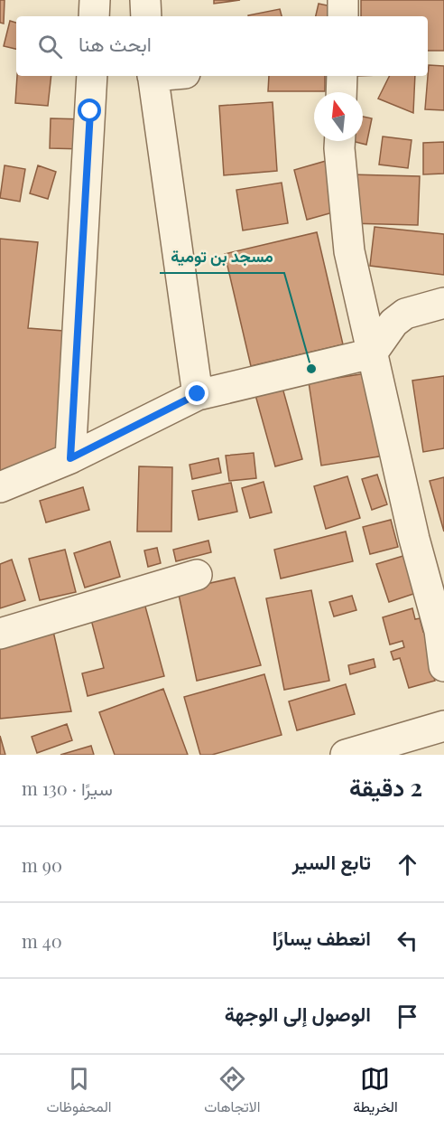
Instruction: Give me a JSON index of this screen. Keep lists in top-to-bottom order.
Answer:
{
  "places": ["مسجد بن تومية"],
  "north": "top",
  "page": {
    "search": "ابحث هنا",
    "heading": ["2 دقيقة", "سيرًا · 130 m"],
    "list": [
      ["تابع السير", "90 m"],
      ["انعطف يسارًا", "40 m"],
      "الوصول إلى الوجهة"
    ],
    "nav": ["الخريطة", "الاتجاهات", "المحفوظات"]
  }
}
